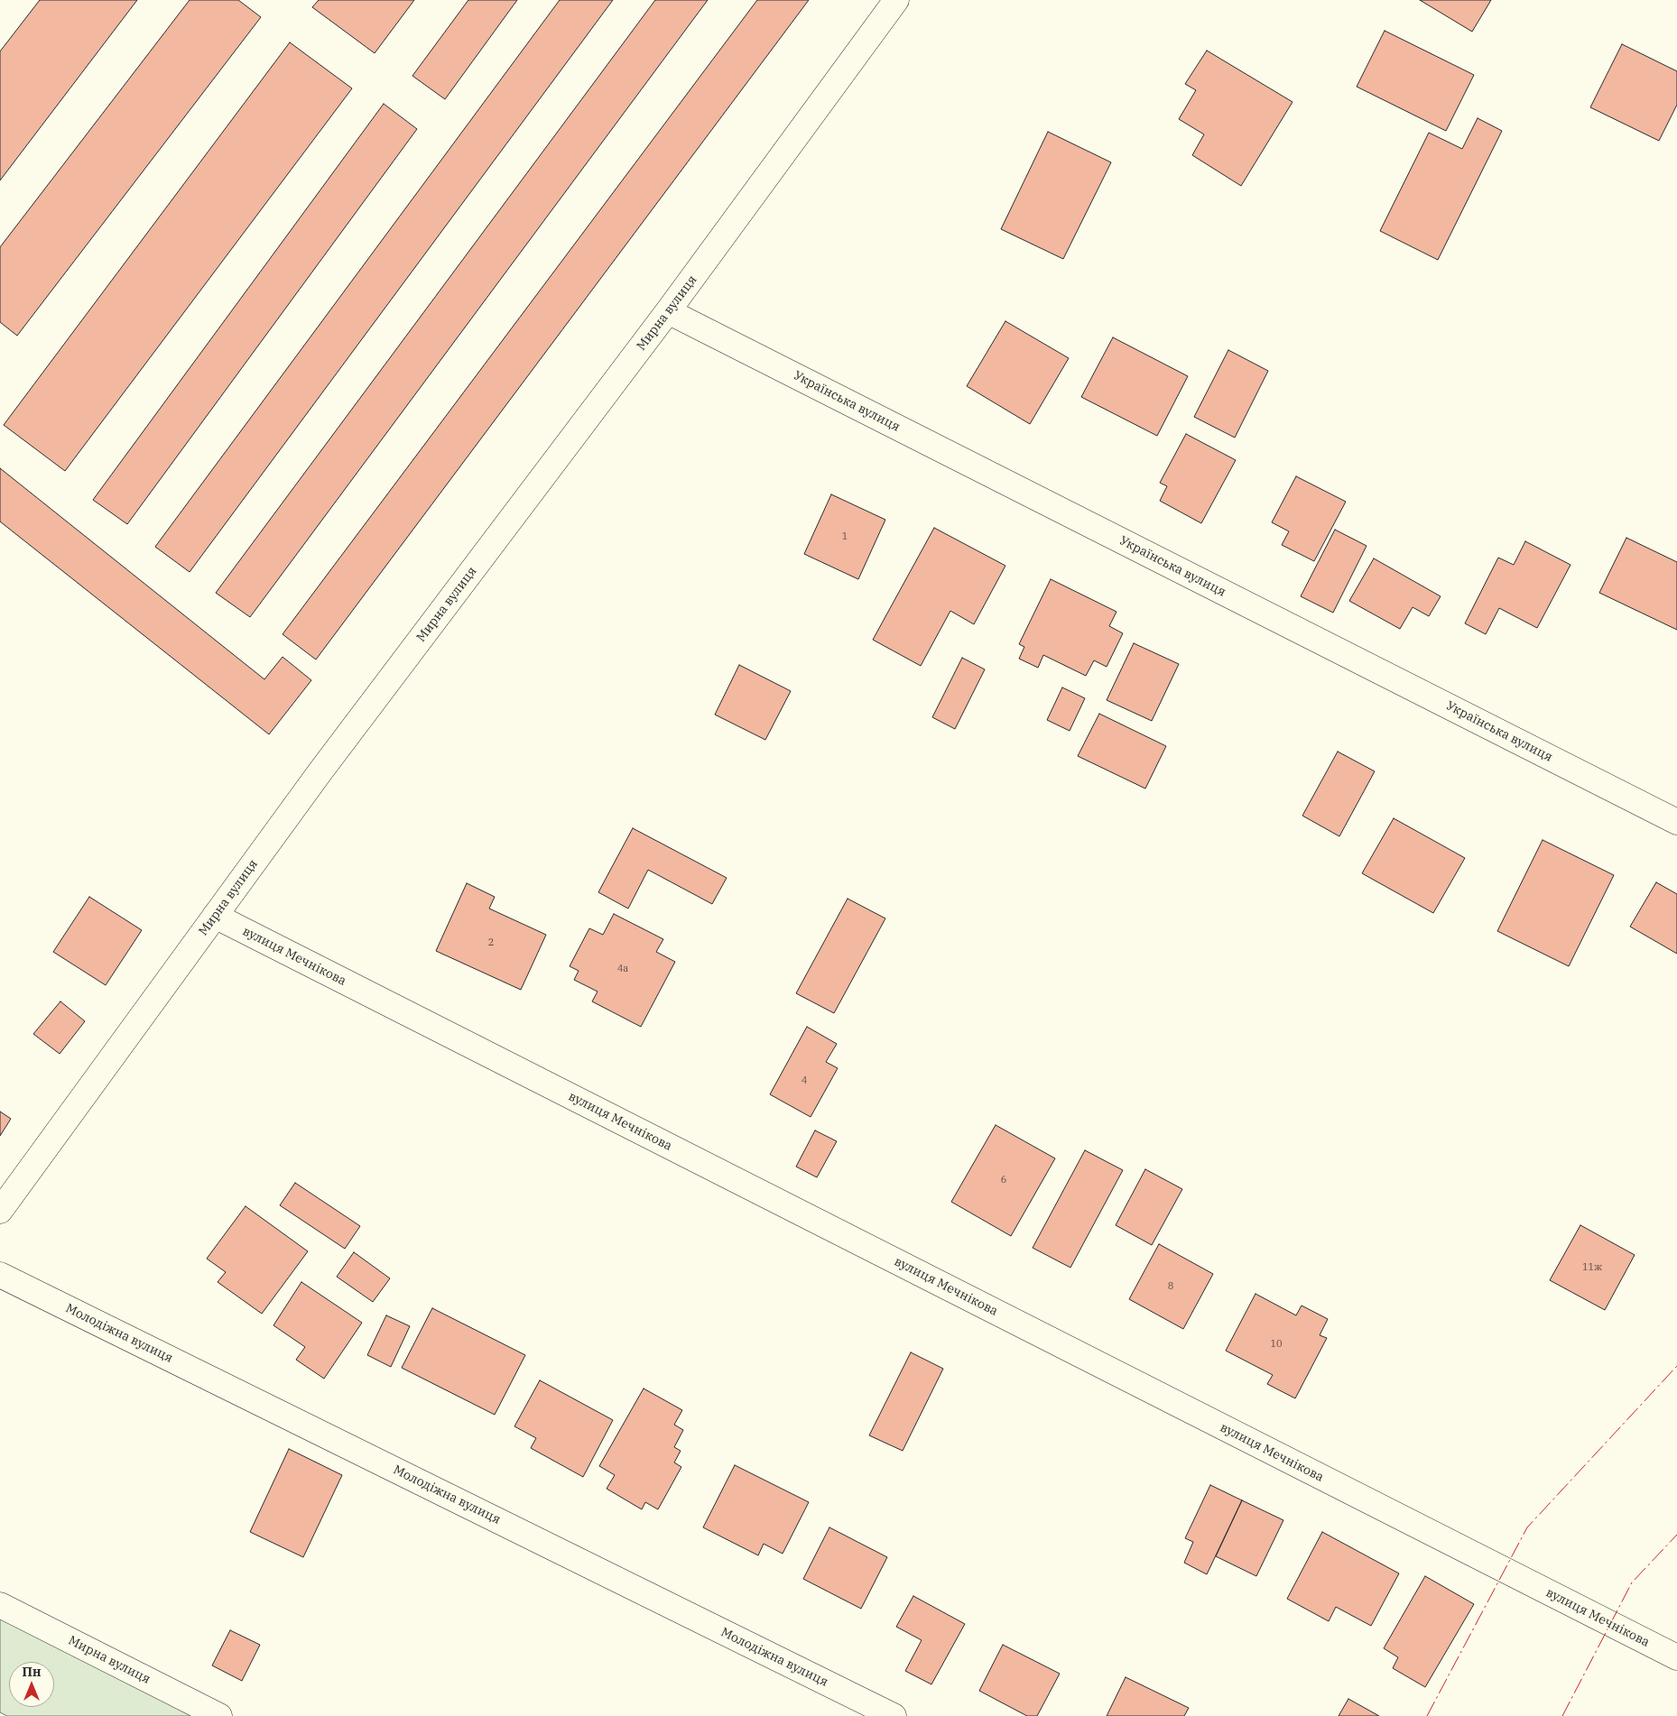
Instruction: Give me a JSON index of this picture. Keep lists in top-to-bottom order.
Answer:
{
  "streets": {
    "street": [
      "Мирна вулиця",
      "Українська вулиця",
      "вулиця Мечнікова",
      "Молодіжна вулиця"
    ]
  },
  "crossings": [
    ["Мирна вулиця", "Українська вулиця"],
    ["Мирна вулиця", "вулиця Мечнікова"]
  ],
  "house_numbers": [
    "1",
    "2",
    "4а",
    "4",
    "6",
    "11ж",
    "8",
    "10"
  ],
  "north": "top"
}
